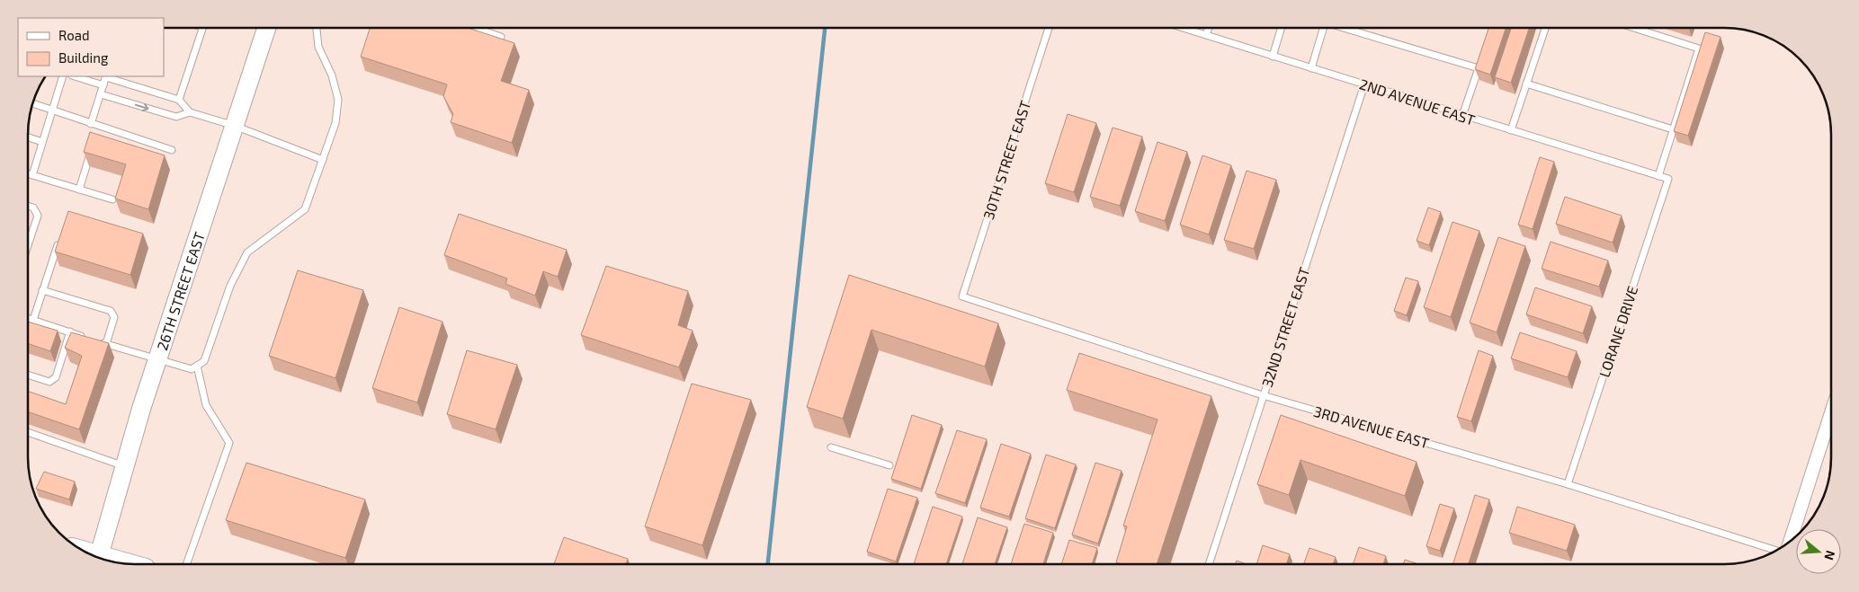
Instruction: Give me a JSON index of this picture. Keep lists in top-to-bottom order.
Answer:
{
  "streets": {
    "main road": ["26TH STREET EAST"],
    "lane": [
      "2ND AVENUE EAST",
      "30TH STREET EAST",
      "32ND STREET EAST",
      "LORANE DRIVE",
      "3RD AVENUE EAST"
    ]
  },
  "crossings": [
    ["2ND AVENUE EAST", "32ND STREET EAST"],
    ["2ND AVENUE EAST", "LORANE DRIVE"],
    ["30TH STREET EAST", "3RD AVENUE EAST"],
    ["32ND STREET EAST", "3RD AVENUE EAST"],
    ["LORANE DRIVE", "3RD AVENUE EAST"]
  ],
  "legend": ["Road", "Building"],
  "north": "right"
}
